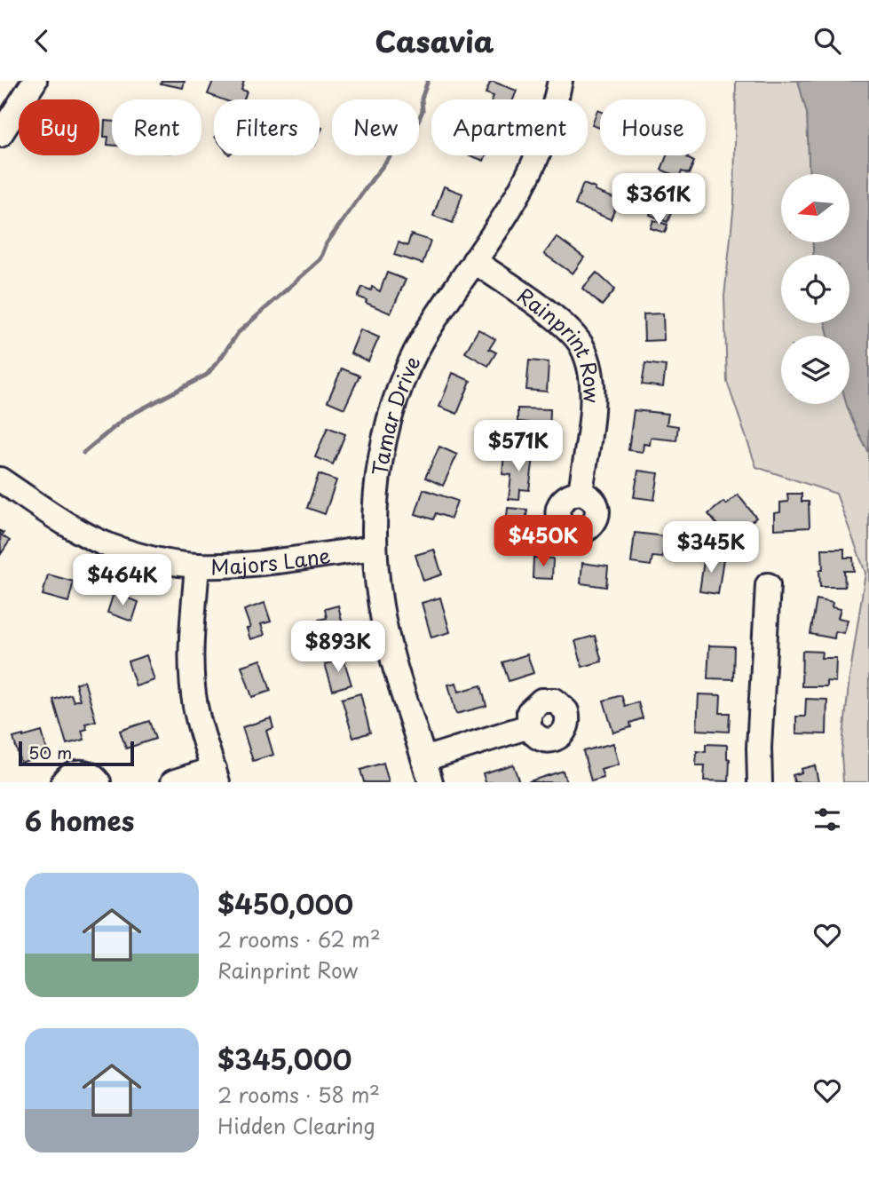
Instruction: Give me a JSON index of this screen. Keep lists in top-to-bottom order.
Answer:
{
  "streets": {
    "street": ["Rainprint Row", "Tamar Drive", "Majors Lane"]
  },
  "crossings": [
    ["Rainprint Row", "Tamar Drive"],
    ["Tamar Drive", "Majors Lane"]
  ],
  "scale_bar": "50 m",
  "north": "left",
  "page": {
    "header": "Casavia",
    "chip": [
      "Buy",
      "Rent",
      "Filters",
      "New",
      "Apartment",
      "House"
    ],
    "price": [
      "$361K",
      "$571K",
      "$450K",
      "$345K",
      "$464K",
      "$893K"
    ],
    "scale": "50 m",
    "heading": "6 homes",
    "list": [
      {
        "name": "$450,000",
        "note": "2 rooms · 62 m² · Rainprint Row"
      },
      {
        "name": "$345,000",
        "note": "2 rooms · 58 m² · Hidden Clearing"
      }
    ]
  }
}
